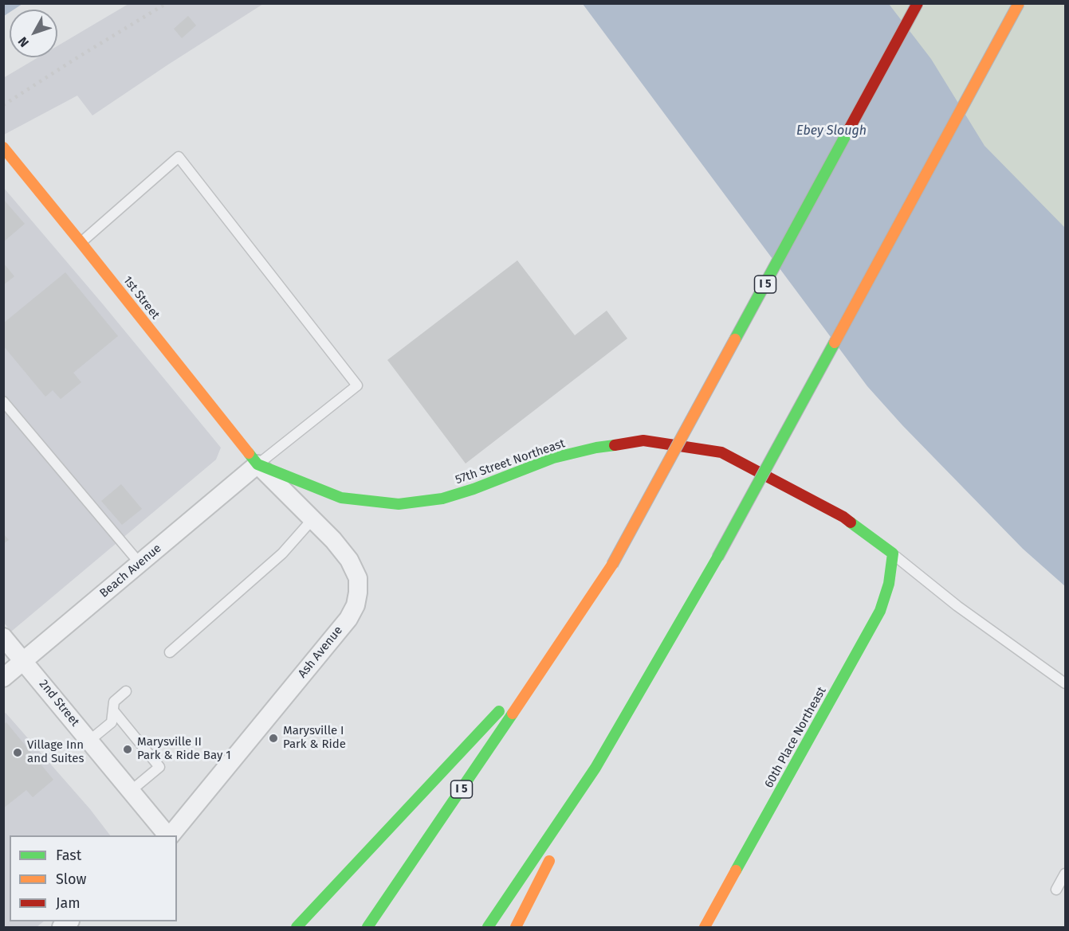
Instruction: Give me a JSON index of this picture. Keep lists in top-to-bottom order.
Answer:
{
  "streets": {
    "main road": [
      "I 5",
      "1st Street",
      "57th Street Northeast",
      "60th Place Northeast"
    ],
    "street": ["Beach Avenue", "Ash Avenue", "2nd Street"]
  },
  "crossings": [
    ["1st Street", "57th Street Northeast"],
    ["1st Street", "Beach Avenue"],
    ["1st Street", "Ash Avenue"],
    ["57th Street Northeast", "Beach Avenue"],
    ["57th Street Northeast", "Ash Avenue"],
    ["57th Street Northeast", "60th Place Northeast"],
    ["Beach Avenue", "Ash Avenue"],
    ["Beach Avenue", "2nd Street"]
  ],
  "water": ["Ebey Slough"],
  "places": ["Marysville I Park & Ride", "Marysville II Park & Ride Bay 1", "Village Inn and Suites"],
  "legend": ["Fast", "Slow", "Jam"],
  "north": "bottom left"
}
